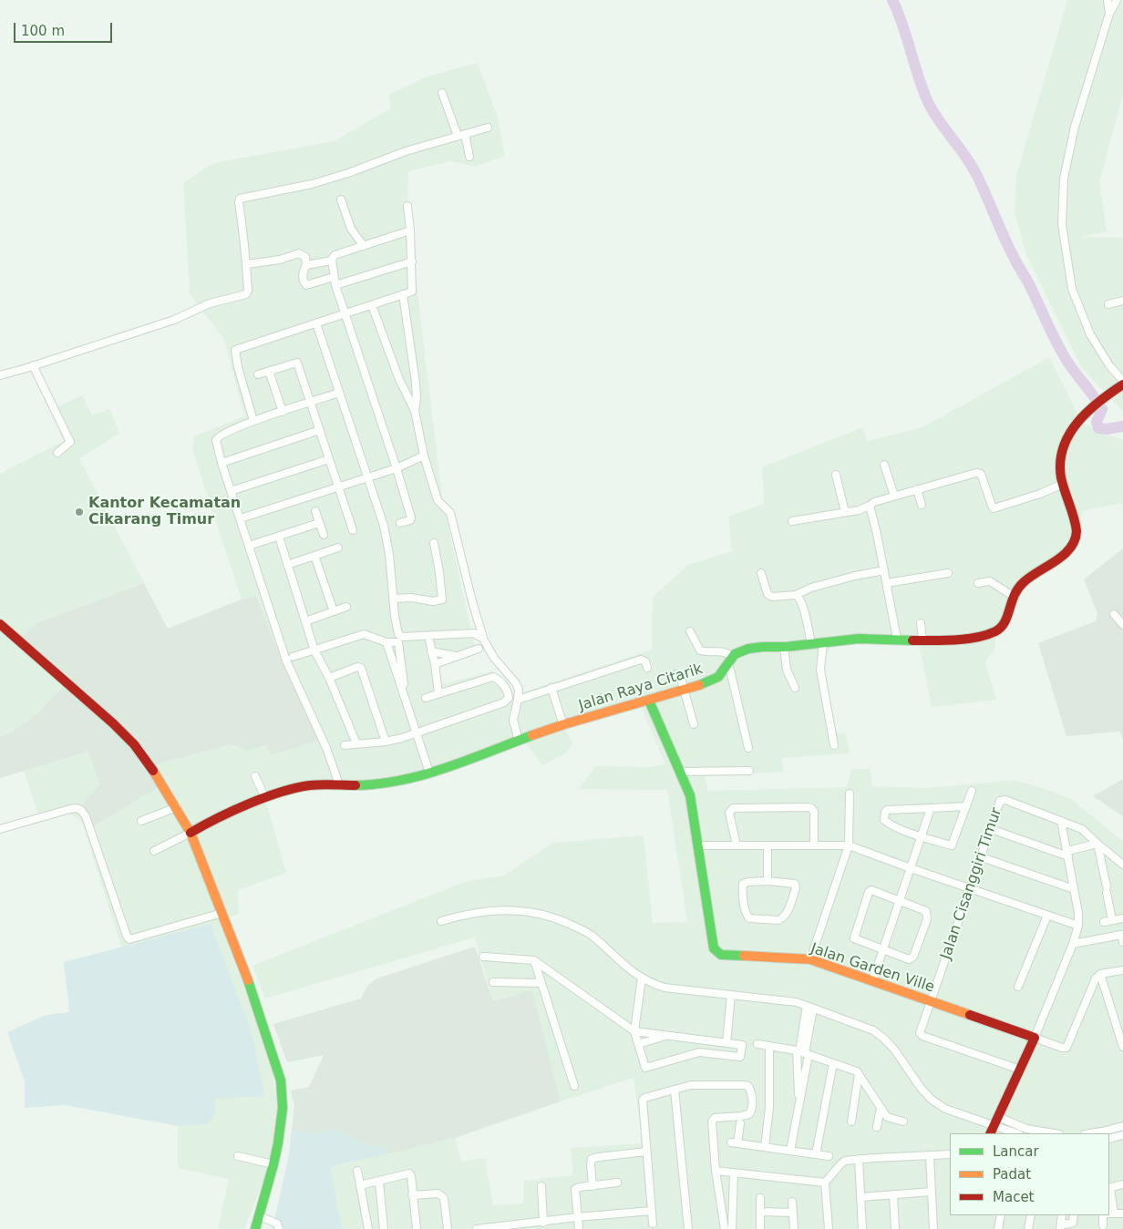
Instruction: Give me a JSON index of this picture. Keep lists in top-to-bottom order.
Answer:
{
  "streets": {
    "street": ["Jalan Raya Citarik", "Jalan Cisanggiri Timur", "Jalan Garden Ville"]
  },
  "crossings": [
    ["Jalan Raya Citarik", "Jalan Garden Ville"],
    ["Jalan Cisanggiri Timur", "Jalan Garden Ville"]
  ],
  "places": ["Kantor Kecamatan Cikarang Timur"],
  "legend": ["Lancar", "Padat", "Macet"],
  "scale_bar": "100 m"
}
